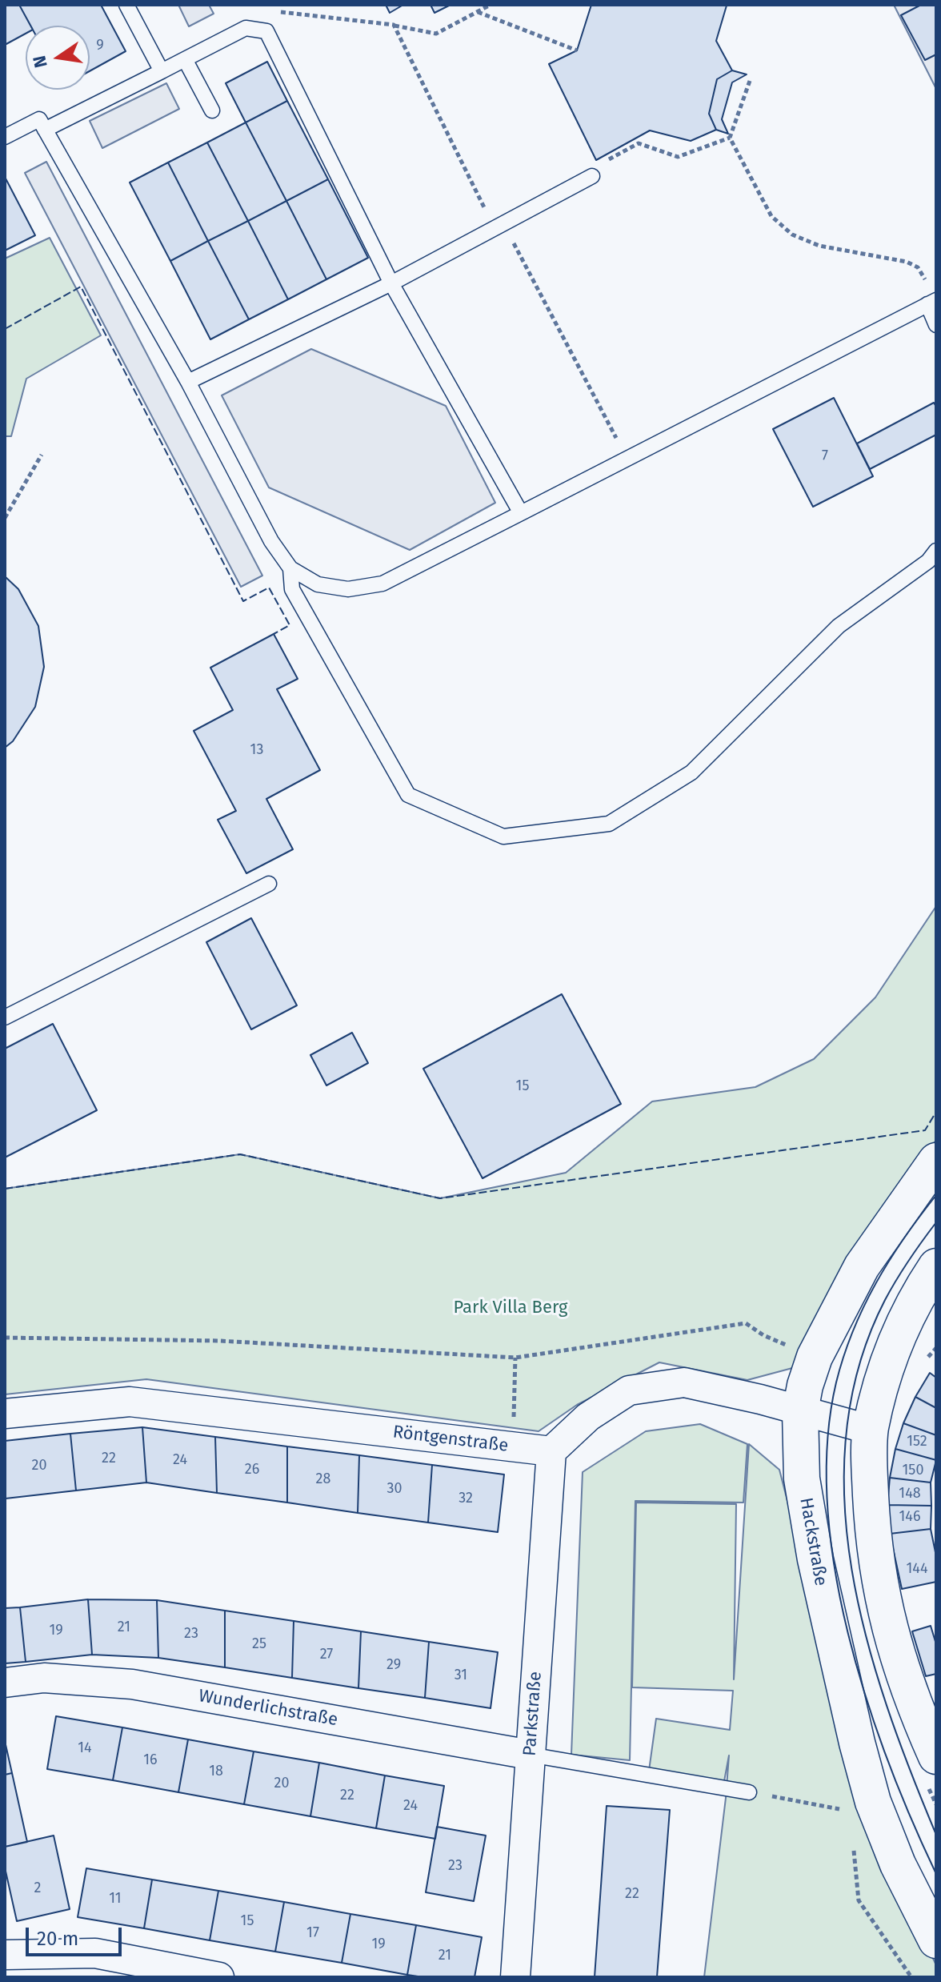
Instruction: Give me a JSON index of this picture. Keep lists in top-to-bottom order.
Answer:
{
  "streets": {
    "main road": ["Hackstraße"],
    "street": ["Röntgenstraße", "Wunderlichstraße", "Parkstraße"]
  },
  "crossings": [
    ["Röntgenstraße", "Parkstraße"],
    ["Wunderlichstraße", "Parkstraße"]
  ],
  "parks": ["Park Villa Berg"],
  "house_numbers": [
    "9",
    "7",
    "13",
    "15",
    "152",
    "22",
    "24",
    "20",
    "26",
    "150",
    "28",
    "30",
    "148",
    "32",
    "146",
    "144",
    "21",
    "19",
    "23",
    "25",
    "27",
    "29",
    "31",
    "14",
    "16",
    "18",
    "20",
    "22",
    "24",
    "23",
    "2",
    "22",
    "11",
    "15",
    "17",
    "19",
    "21"
  ],
  "scale_bar": "20 m",
  "north": "left"
}
